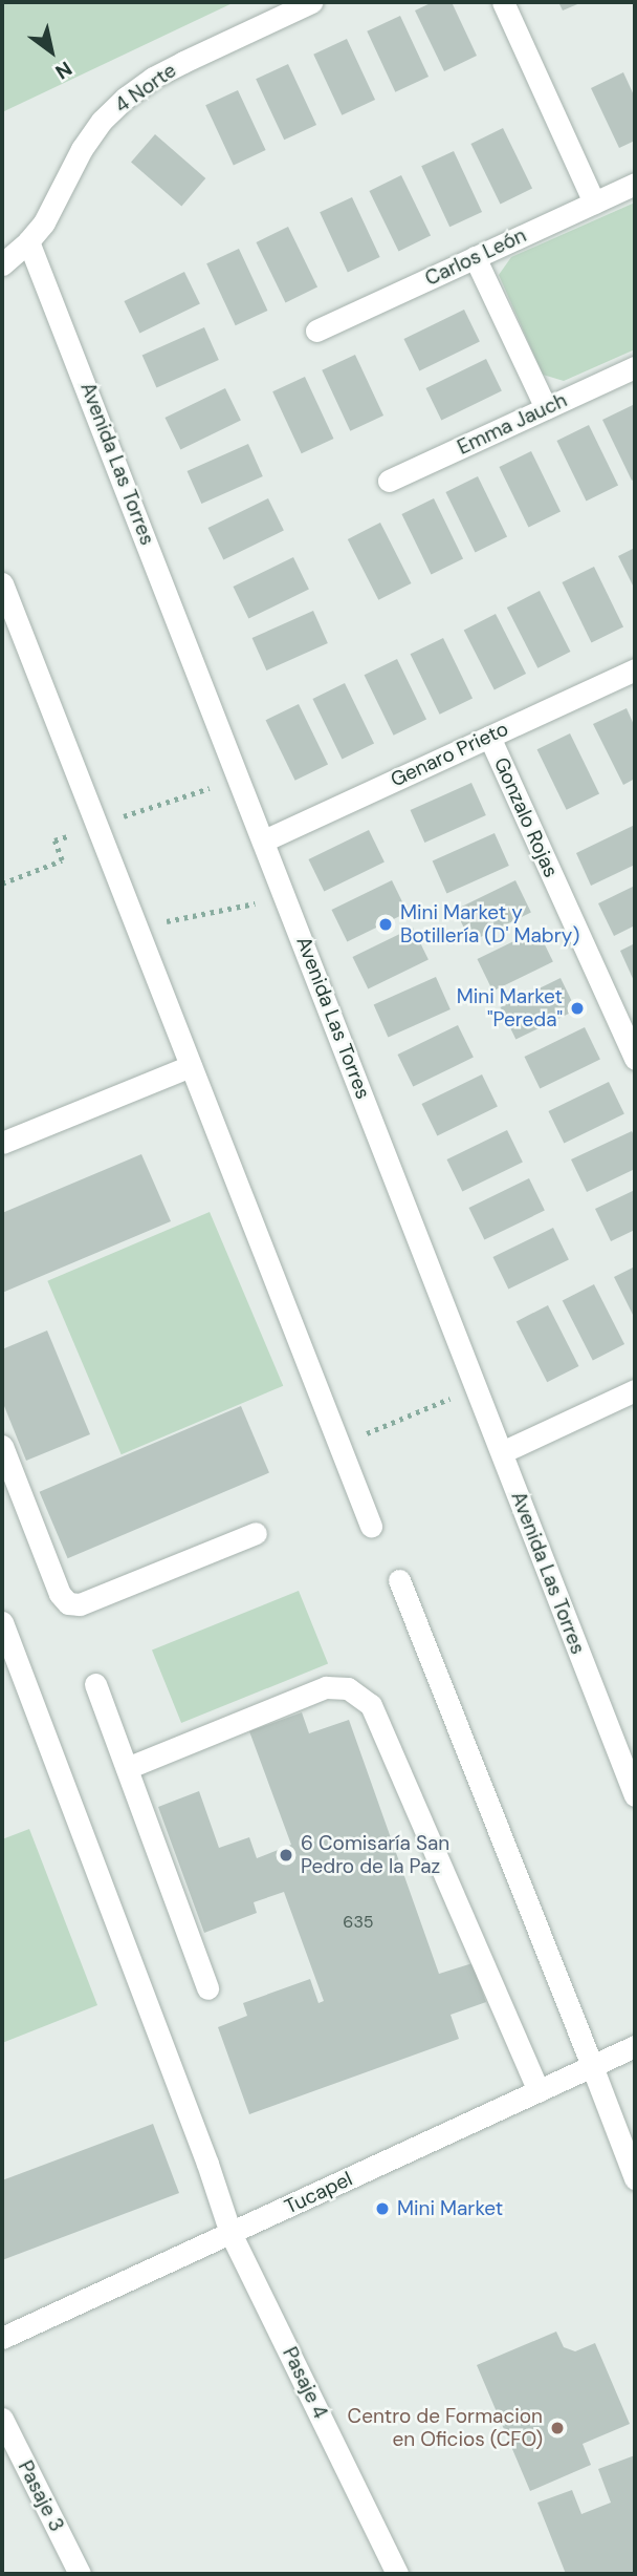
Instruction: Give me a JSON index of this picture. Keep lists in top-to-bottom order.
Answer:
{
  "streets": {
    "street": [
      "4 Norte",
      "Carlos León",
      "Emma Jauch",
      "Avenida Las Torres",
      "Genaro Prieto",
      "Gonzalo Rojas",
      "Tucapel",
      "Pasaje 4",
      "Pasaje 3"
    ]
  },
  "crossings": [
    ["4 Norte", "Avenida Las Torres"],
    ["Avenida Las Torres", "Genaro Prieto"],
    ["Genaro Prieto", "Gonzalo Rojas"],
    ["Tucapel", "Pasaje 4"]
  ],
  "places": [
    "Mini Market y Botillería (D' Mabry)",
    "Mini Market \"Pereda\"",
    "6 Comisaría San Pedro de la Paz",
    "Mini Market",
    "Centro de Formacion en Oficios (CFO)"
  ],
  "house_numbers": ["635"],
  "north": "bottom right"
}
